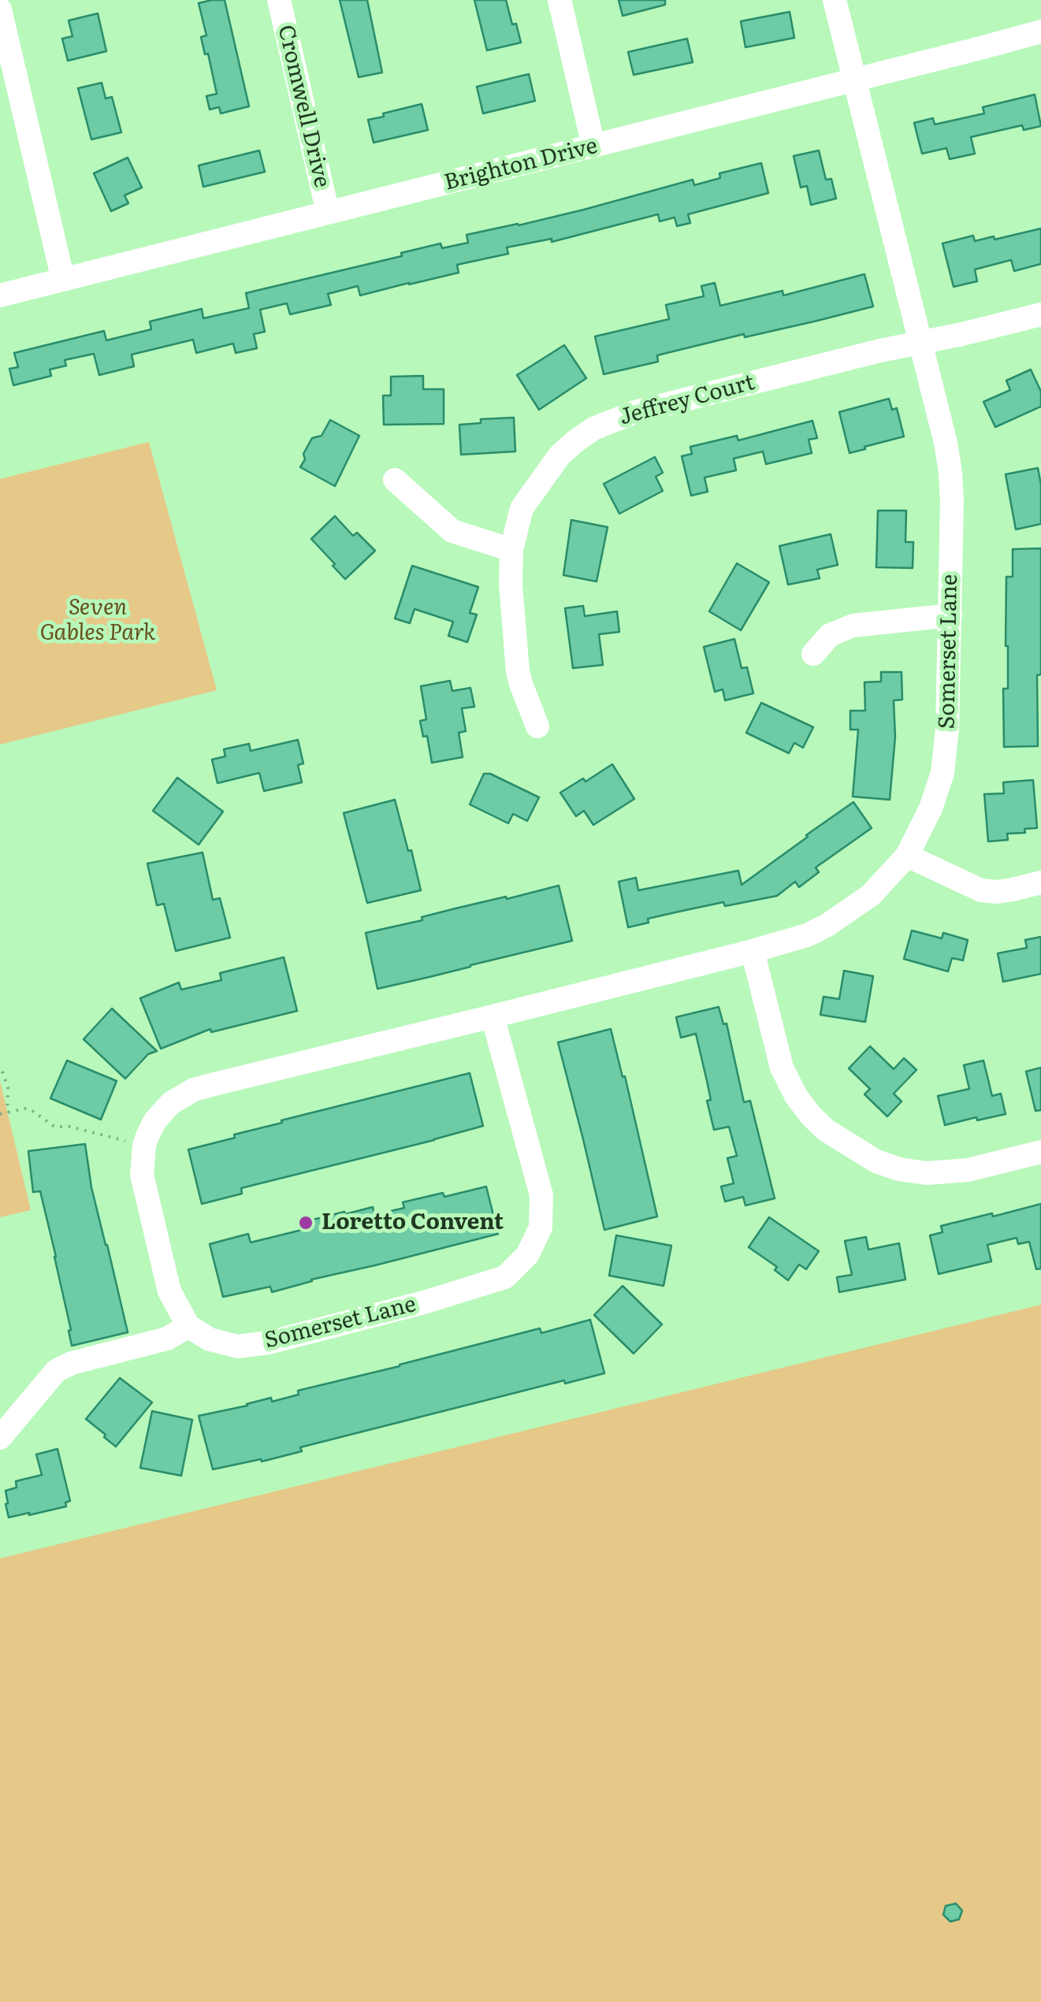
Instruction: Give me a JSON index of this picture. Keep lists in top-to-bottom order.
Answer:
{
  "streets": {
    "street": [
      "Cromwell Drive",
      "Brighton Drive",
      "Jeffrey Court",
      "Somerset Lane"
    ]
  },
  "crossings": [
    ["Cromwell Drive", "Brighton Drive"],
    ["Brighton Drive", "Somerset Lane"],
    ["Jeffrey Court", "Somerset Lane"]
  ],
  "parks": ["Seven Gables Park"],
  "places": ["Loretto Convent"]
}
